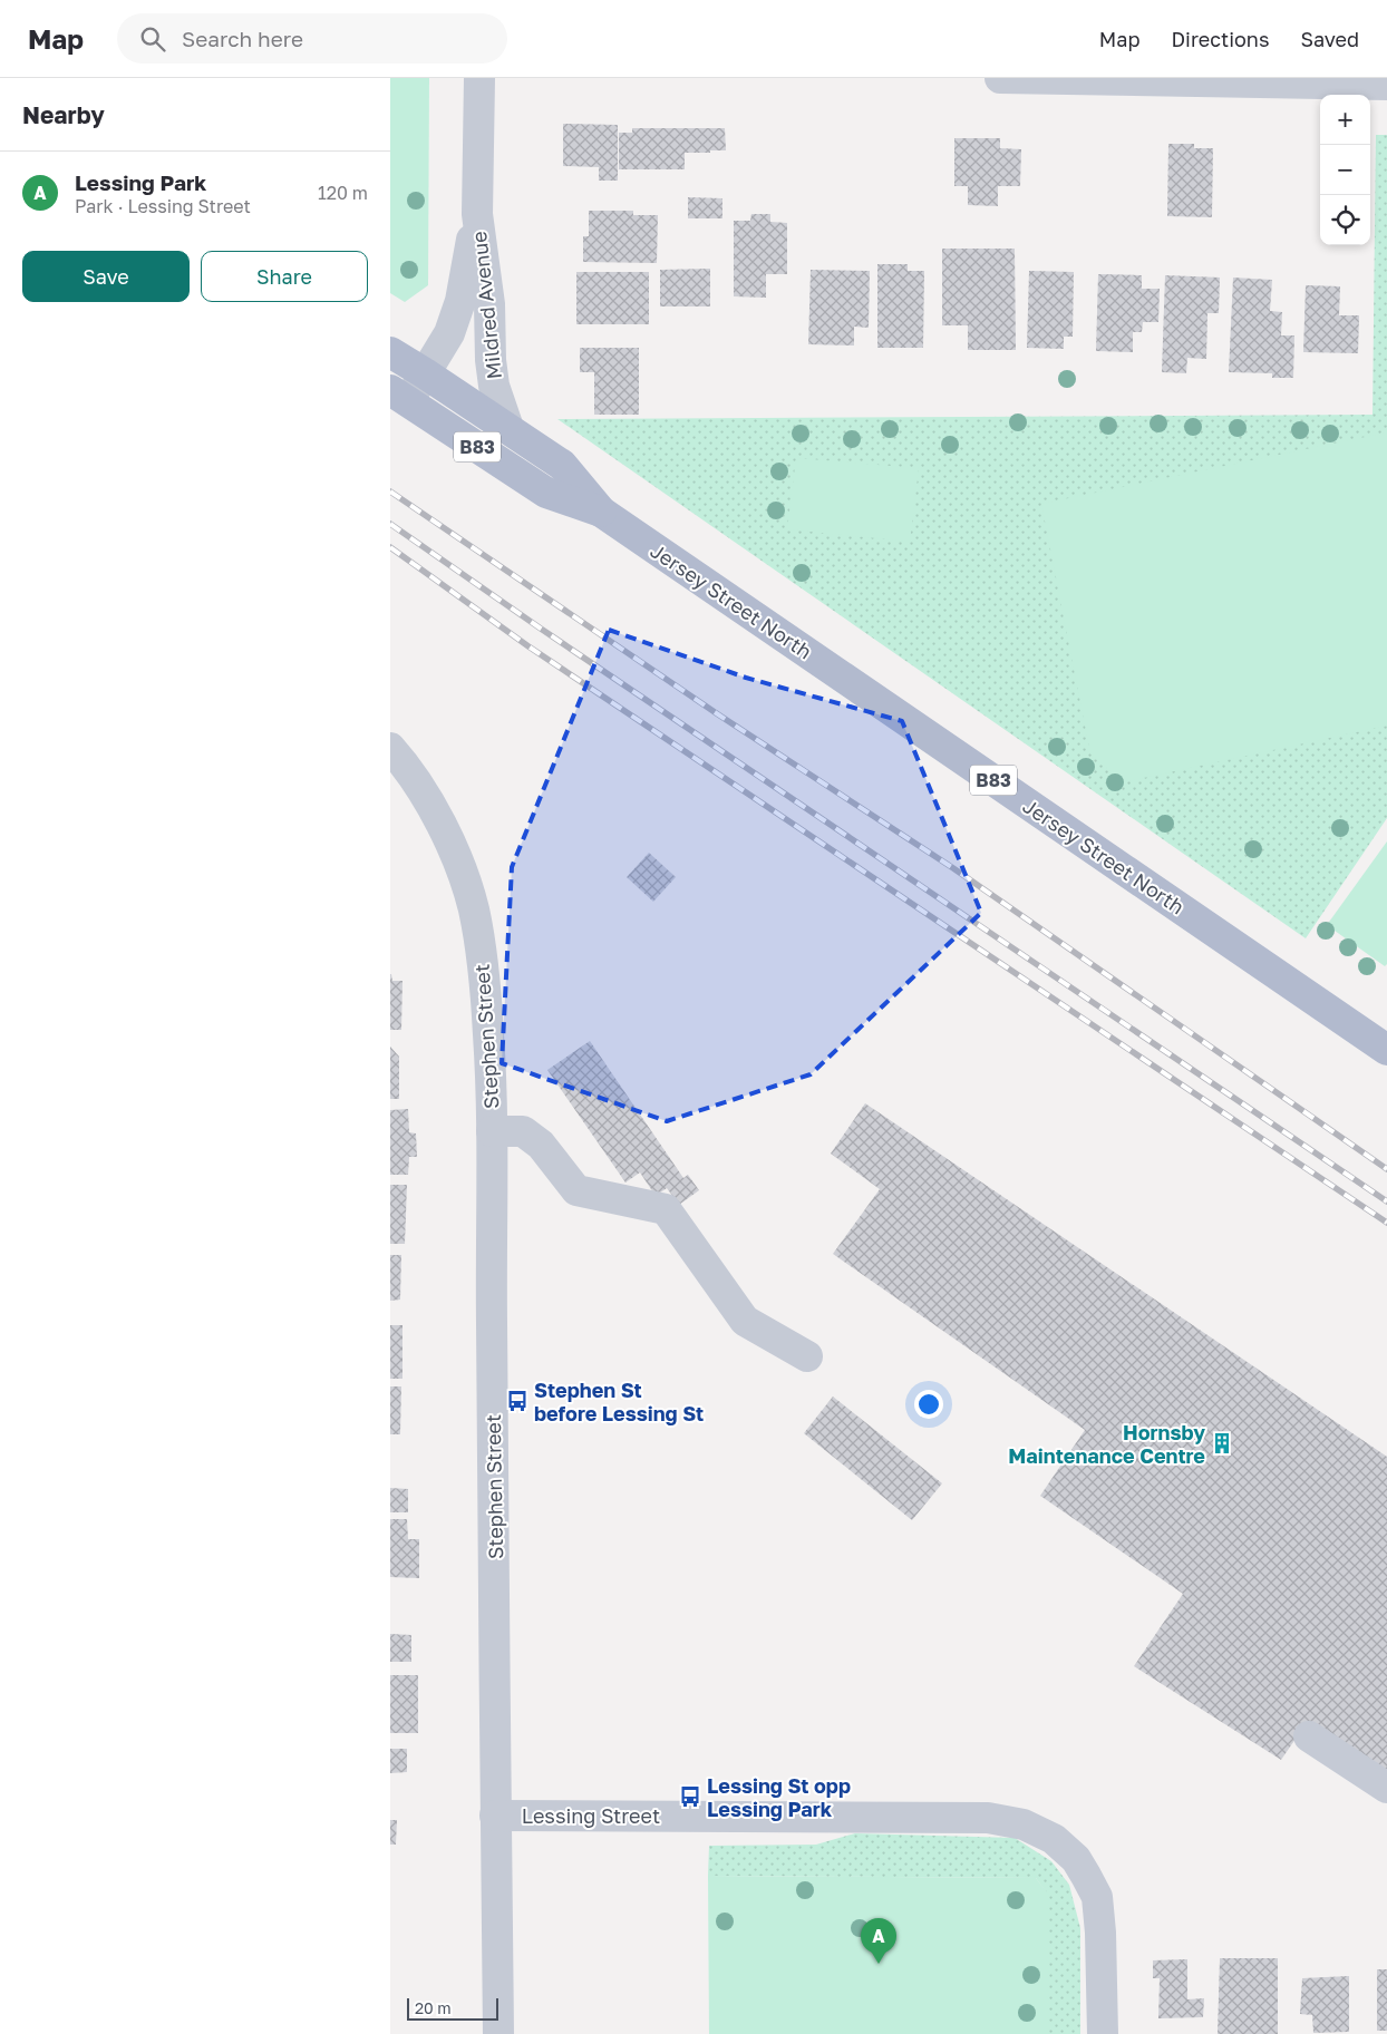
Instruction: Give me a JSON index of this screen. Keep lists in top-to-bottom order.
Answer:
{
  "streets": {
    "main road": ["B83", "Jersey Street North"],
    "street": ["Mildred Avenue", "Stephen Street", "Lessing Street"]
  },
  "crossings": [
    ["Mildred Avenue", "Jersey Street North"],
    ["Stephen Street", "Lessing Street"]
  ],
  "places": {
    "bus stop": ["Stephen St before Lessing St", "Lessing St opp Lessing Park"],
    "building": ["Hornsby Maintenance Centre"]
  },
  "scale_bar": "20 m",
  "page": {
    "header": "Map",
    "search": "Search here",
    "nav": ["Map", "Directions", "Saved"],
    "heading": "Nearby",
    "map_buttons": ["+", "−"],
    "list": [
      {
        "mark": "A",
        "name": "Lessing Park",
        "note": "Park · Lessing Street",
        "value": "120 m"
      }
    ],
    "buttons": ["Save", "Share"],
    "pins": "A",
    "scale": "20 m"
  }
}
